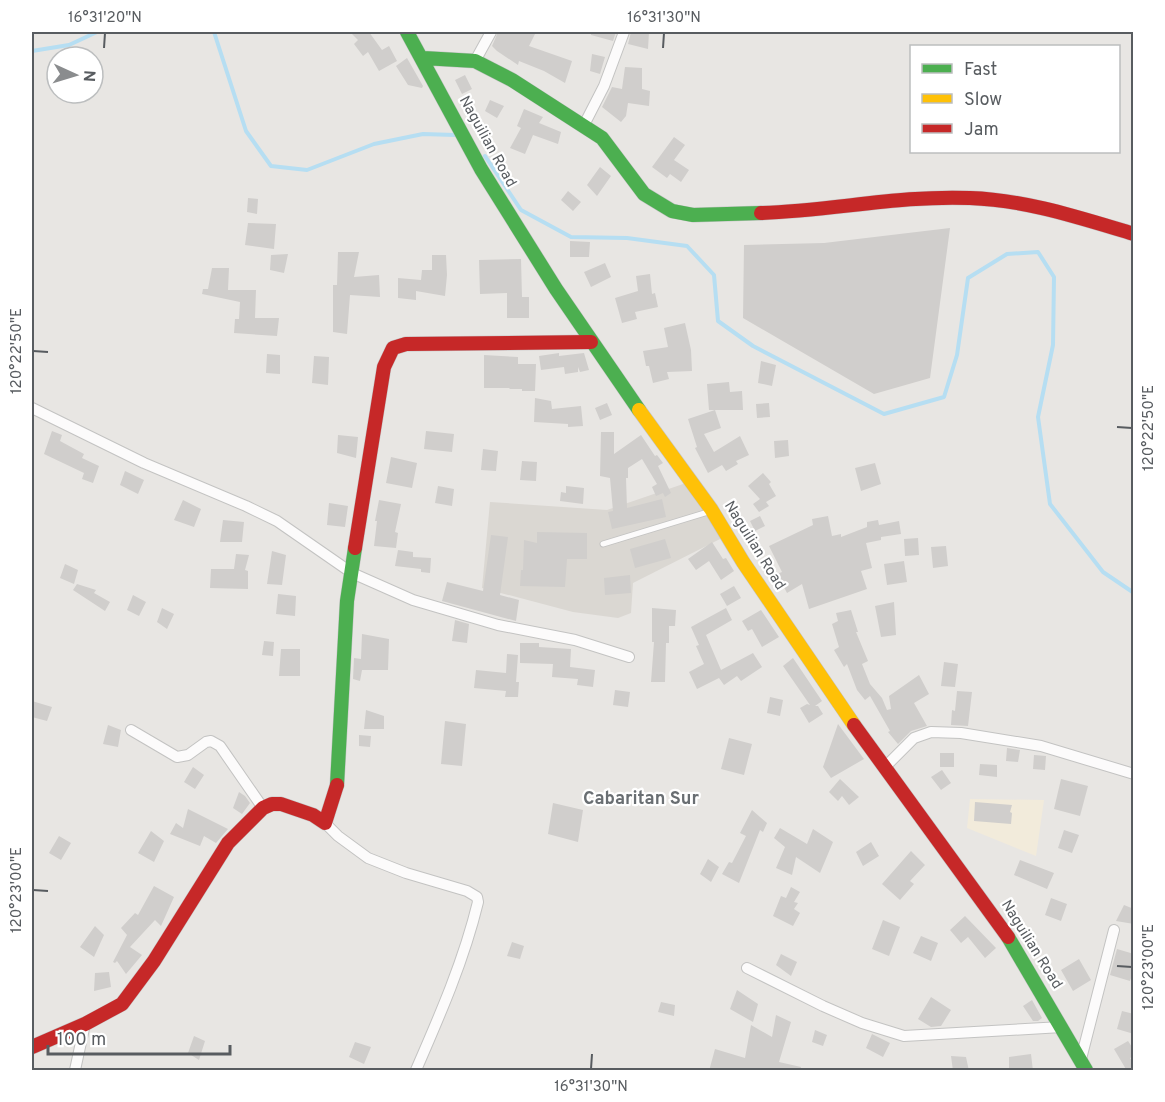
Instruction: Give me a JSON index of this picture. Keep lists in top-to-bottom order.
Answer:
{
  "streets": {
    "main road": ["Naguilian Road"]
  },
  "districts": ["Cabaritan Sur"],
  "legend": ["Fast", "Slow", "Jam"],
  "scale_bar": "100 m",
  "north": "right",
  "coordinates": [
    "16°31'20\"N",
    "16°31'30\"N",
    "120°22'50\"E",
    "120°23'00\"E"
  ]
}
